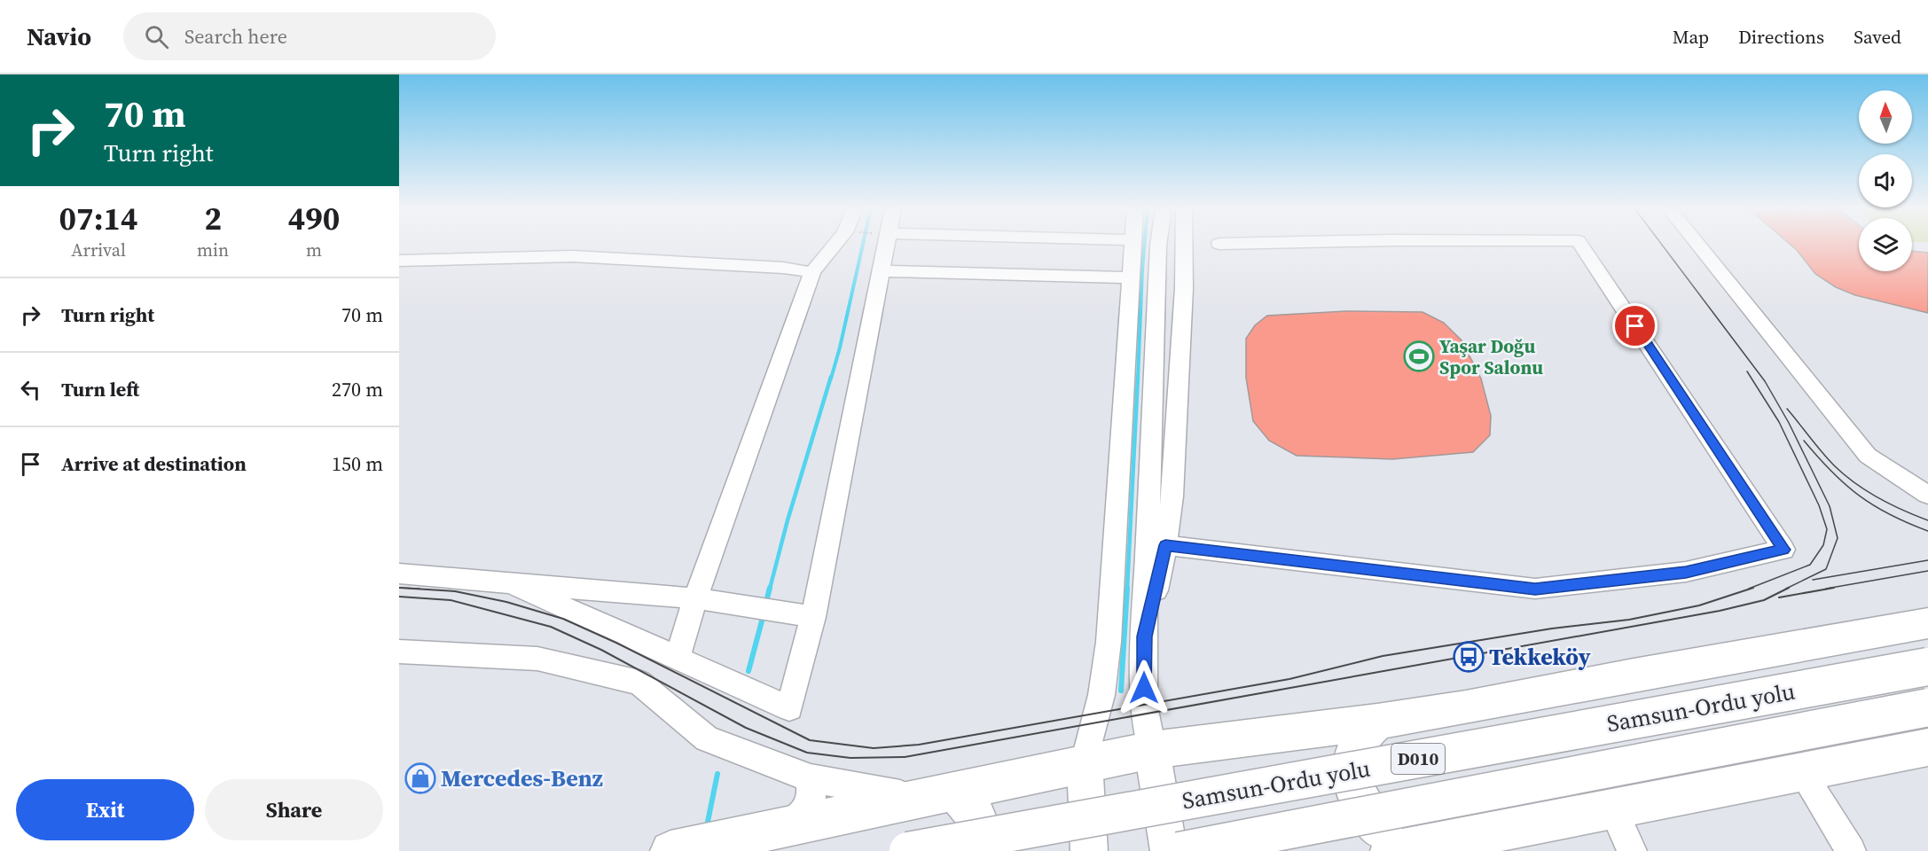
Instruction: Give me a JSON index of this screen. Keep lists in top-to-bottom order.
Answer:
{
  "streets": {
    "highway": ["Samsun-Ordu yolu", "D010"]
  },
  "places": {
    "sports": ["Yaşar Doğu Spor Salonu"],
    "bus stop": ["Tekkeköy"],
    "shop": ["Mercedes-Benz"]
  },
  "north": "top",
  "page": {
    "header": "Navio",
    "search": "Search here",
    "nav": ["Map", "Directions", "Saved"],
    "turn": ["70 m", "Turn right"],
    "eta": [
      "07:14",
      "Arrival",
      "2",
      "min",
      "490",
      "m"
    ],
    "list": [
      {
        "name": "Turn right",
        "value": "70 m"
      },
      {
        "name": "Turn left",
        "value": "270 m"
      },
      {
        "name": "Arrive at destination",
        "value": "150 m"
      }
    ],
    "buttons": ["Exit", "Share"]
  }
}
